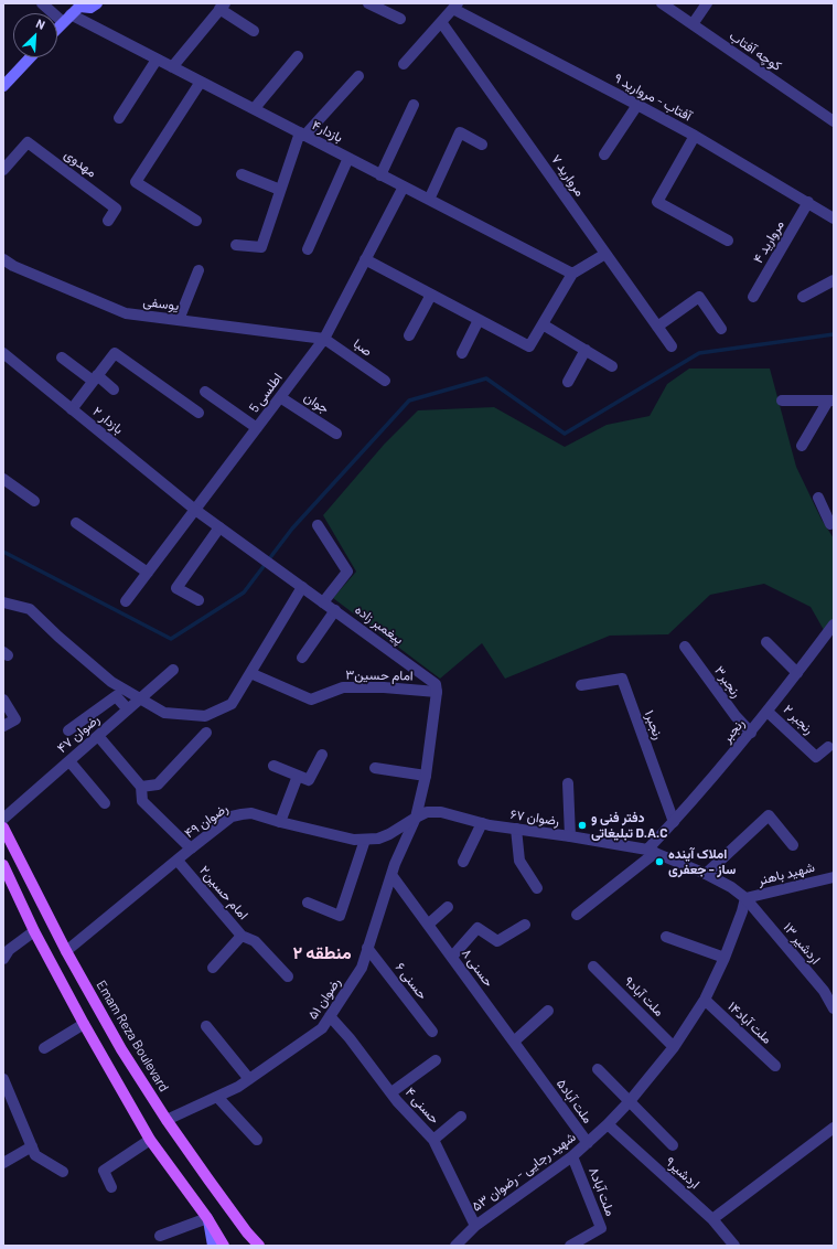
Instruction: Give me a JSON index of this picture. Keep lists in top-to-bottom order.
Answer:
{
  "streets": {
    "main road": ["Emam Reza Boulevard"],
    "street": [
      "کوچه آفتاب",
      "آفتاب - مروارید ۹",
      "بازدار۴",
      "مهدوی",
      "مروارید ۷",
      "مروارید ۴",
      "یوسفی",
      "صبا",
      "اطلسی 5",
      "جوان",
      "بازدار ۲",
      "پیغمبر زاده",
      "امام حسین۳",
      "رنجبر۳",
      "رنجبر ۲",
      "رنجبر۱",
      "رنجبر",
      "رضوان ۴۷",
      "رضوان ۶۷",
      "رضوان ۴۹",
      "شهید باهنر",
      "امام حسین۲",
      "اردشیر ۱۳",
      "حسنی ۸",
      "حسنی ۶",
      "ملت آباد۹",
      "رضوان ۵۱",
      "ملت آباد۱۴",
      "ملت آباد۵",
      "حسنی ۴",
      "شهید رجایی - رضوان ۵۳",
      "اردشیر۹",
      "ملت آباد۸"
    ]
  },
  "crossings": [
    ["آفتاب - مروارید ۹", "مروارید ۴"],
    ["بازدار۴", "اطلسی 5"],
    ["یوسفی", "صبا"],
    ["یوسفی", "اطلسی 5"],
    ["صبا", "اطلسی 5"],
    ["اطلسی 5", "جوان"],
    ["اطلسی 5", "بازدار ۲"],
    ["اطلسی 5", "پیغمبر زاده"],
    ["بازدار ۲", "پیغمبر زاده"],
    ["پیغمبر زاده", "امام حسین۳"],
    ["رنجبر۳", "رنجبر"],
    ["رنجبر ۲", "رنجبر"],
    ["رنجبر۱", "رنجبر"],
    ["رنجبر", "رضوان ۶۷"],
    ["رضوان ۶۷", "رضوان ۴۹"],
    ["رضوان ۶۷", "شهید باهنر"],
    ["رضوان ۶۷", "اردشیر ۱۳"],
    ["رضوان ۶۷", "رضوان ۵۱"],
    ["رضوان ۶۷", "شهید رجایی - رضوان ۵۳"],
    ["رضوان ۴۹", "امام حسین۲"],
    ["رضوان ۴۹", "رضوان ۵۱"],
    ["رضوان ۴۹", "Emam Reza Boulevard"],
    ["شهید باهنر", "اردشیر ۱۳"],
    ["شهید باهنر", "شهید رجایی - رضوان ۵۳"],
    ["اردشیر ۱۳", "شهید رجایی - رضوان ۵۳"],
    ["حسنی ۸", "رضوان ۵۱"],
    ["حسنی ۸", "ملت آباد۵"],
    ["حسنی ۶", "رضوان ۵۱"],
    ["ملت آباد۹", "شهید رجایی - رضوان ۵۳"],
    ["رضوان ۵۱", "Emam Reza Boulevard"],
    ["رضوان ۵۱", "حسنی ۴"],
    ["ملت آباد۱۴", "شهید رجایی - رضوان ۵۳"],
    ["ملت آباد۵", "شهید رجایی - رضوان ۵۳"],
    ["حسنی ۴", "شهید رجایی - رضوان ۵۳"],
    ["شهید رجایی - رضوان ۵۳", "اردشیر۹"],
    ["شهید رجایی - رضوان ۵۳", "ملت آباد۸"]
  ],
  "districts": ["منطقه ۲"],
  "places": ["دفتر فنی و تبلیغاتی D.A.C", "املاک آینده ساز - جعفری"],
  "north": "top right"
}
